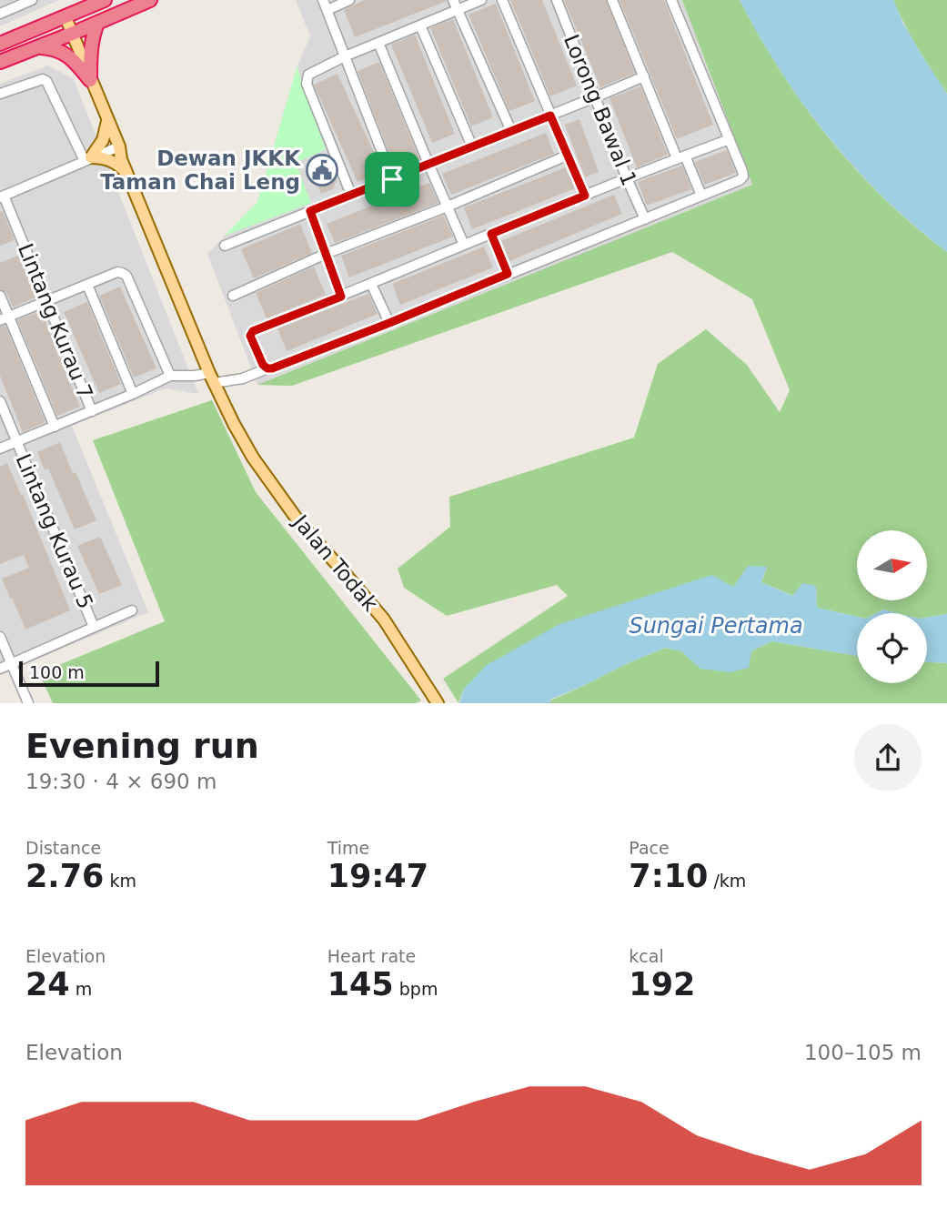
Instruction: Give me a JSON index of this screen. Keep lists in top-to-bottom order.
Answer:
{
  "streets": {
    "main road": ["Jalan Todak"],
    "street": ["Lorong Bawal 1", "Lintang Kurau 7", "Lintang Kurau 5"]
  },
  "water": ["Sungai Pertama"],
  "places": {
    "public building": ["Dewan JKKK Taman Chai Leng"]
  },
  "scale_bar": "100 m",
  "north": "right",
  "page": {
    "scale": "100 m",
    "heading": ["Evening run", "19:30 · 4 × 690 m"],
    "stats": [
      ["Distance", "2.76 km"],
      ["Time", "19:47"],
      ["Pace", "7:10 /km"],
      ["Elevation", "24 m"],
      ["Heart rate", "145 bpm"],
      ["kcal", "192"]
    ],
    "chart": ["Elevation", "100–105 m"]
  }
}
